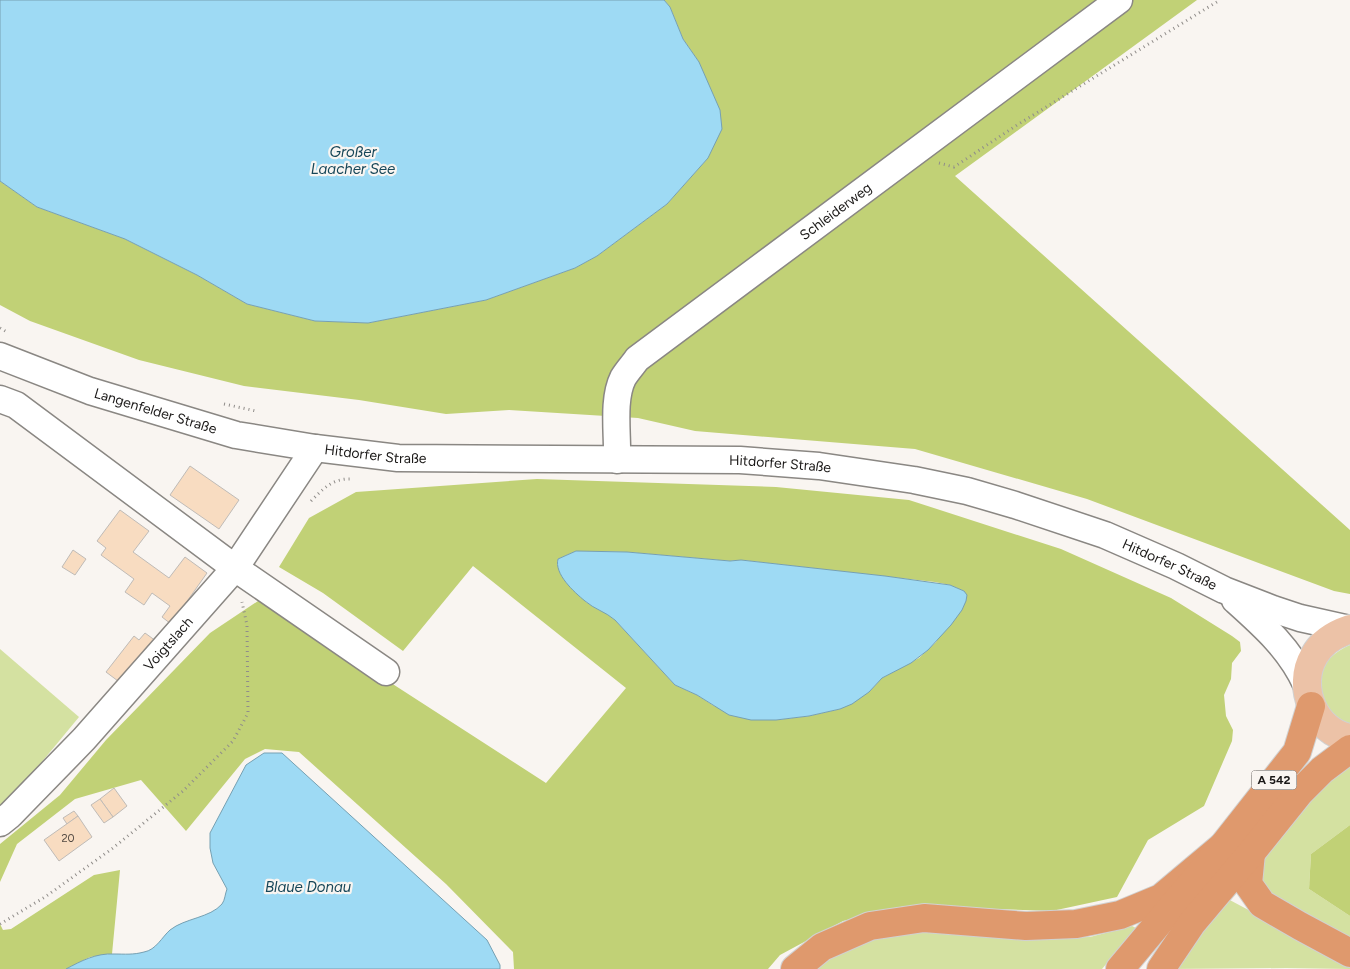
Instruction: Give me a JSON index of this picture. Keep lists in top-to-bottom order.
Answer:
{
  "streets": {
    "highway": ["A 542"],
    "street": [
      "Schleiderweg",
      "Langenfelder Straße",
      "Hitdorfer Straße",
      "Voigtslach"
    ]
  },
  "crossings": [
    ["Schleiderweg", "Hitdorfer Straße"],
    ["Langenfelder Straße", "Hitdorfer Straße"],
    ["Langenfelder Straße", "Voigtslach"],
    ["Hitdorfer Straße", "Voigtslach"],
    ["Hitdorfer Straße", "A 542"]
  ],
  "water": ["Großer Laacher See", "Blaue Donau"],
  "house_numbers": ["20"]
}
